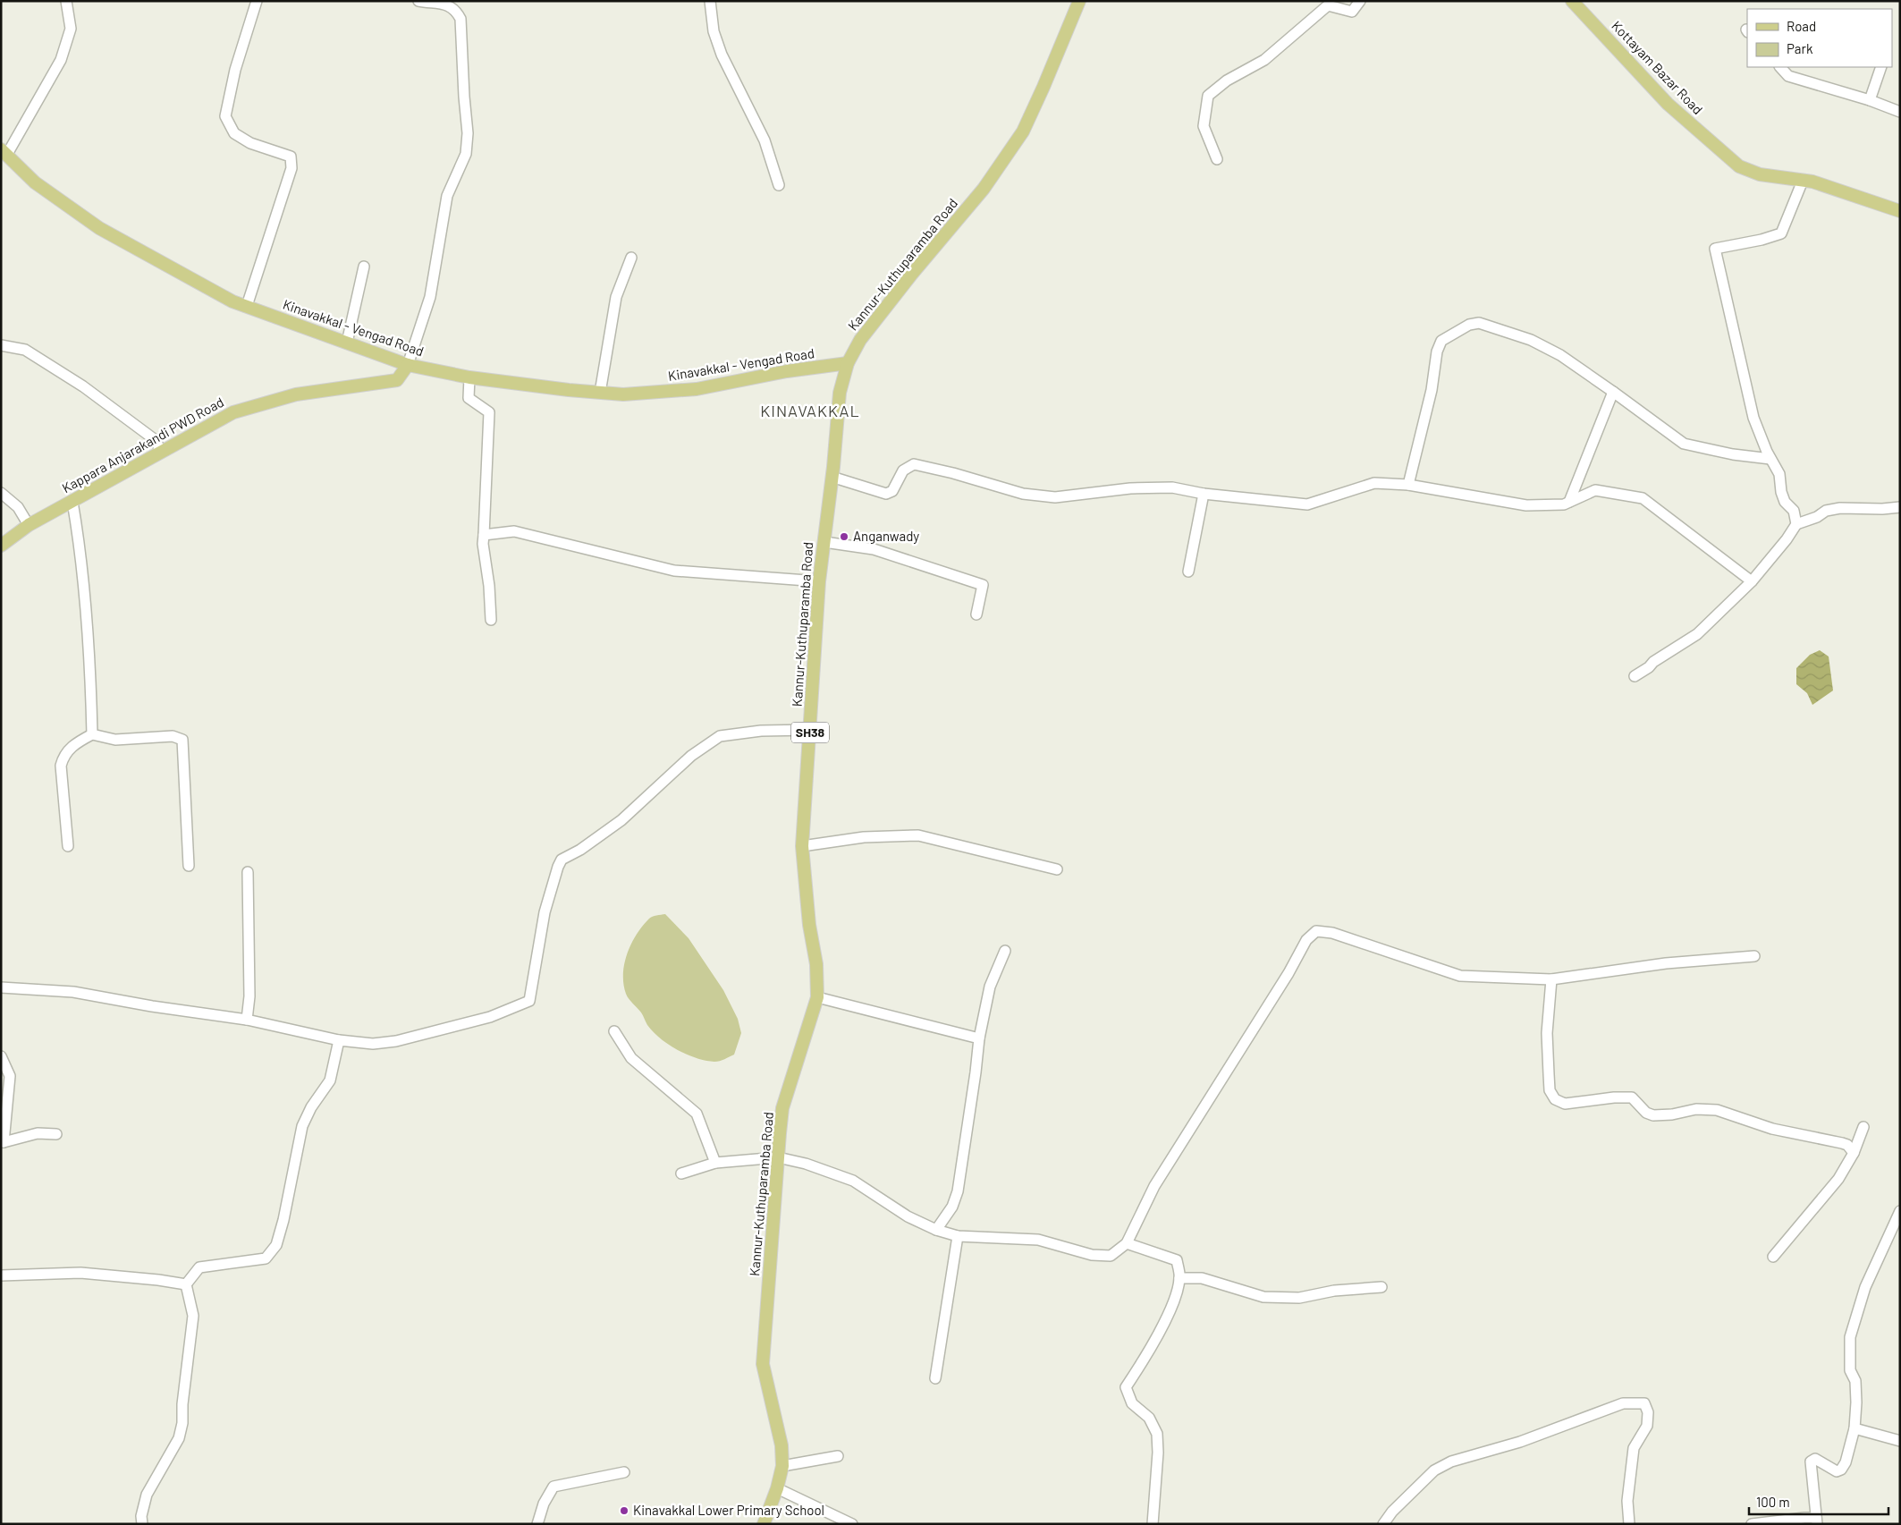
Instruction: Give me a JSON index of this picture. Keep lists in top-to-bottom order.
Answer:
{
  "streets": {
    "main road": [
      "Kottayam Bazar Road",
      "Kannur-Kuthuparamba Road",
      "Kinavakkal - Vengad Road",
      "Kappara Anjarakandi PWD Road",
      "SH38"
    ]
  },
  "crossings": [
    ["Kannur-Kuthuparamba Road", "Kinavakkal - Vengad Road"],
    ["Kinavakkal - Vengad Road", "Kappara Anjarakandi PWD Road"]
  ],
  "districts": ["KINAVAKKAL"],
  "places": ["Anganwady", "Kinavakkal Lower Primary School"],
  "legend": ["Road", "Park"],
  "scale_bar": "100 m"
}
